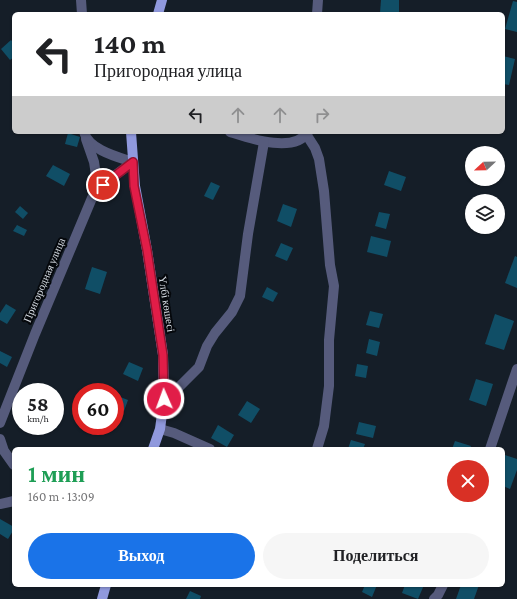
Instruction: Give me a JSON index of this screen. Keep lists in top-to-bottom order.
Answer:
{
  "streets": {
    "main road": ["Үлбі көшесі"],
    "street": ["Пригородная улица"]
  },
  "crossings": [
    ["Пригородная улица", "Үлбі көшесі"]
  ],
  "north": "left",
  "page": {
    "turn": ["140 m", "Пригородная улица"],
    "speed": "58 km/h",
    "limit": "60",
    "heading": ["1 мин", "160 m · 13:09"],
    "buttons": ["Выход", "Поделиться"]
  }
}
